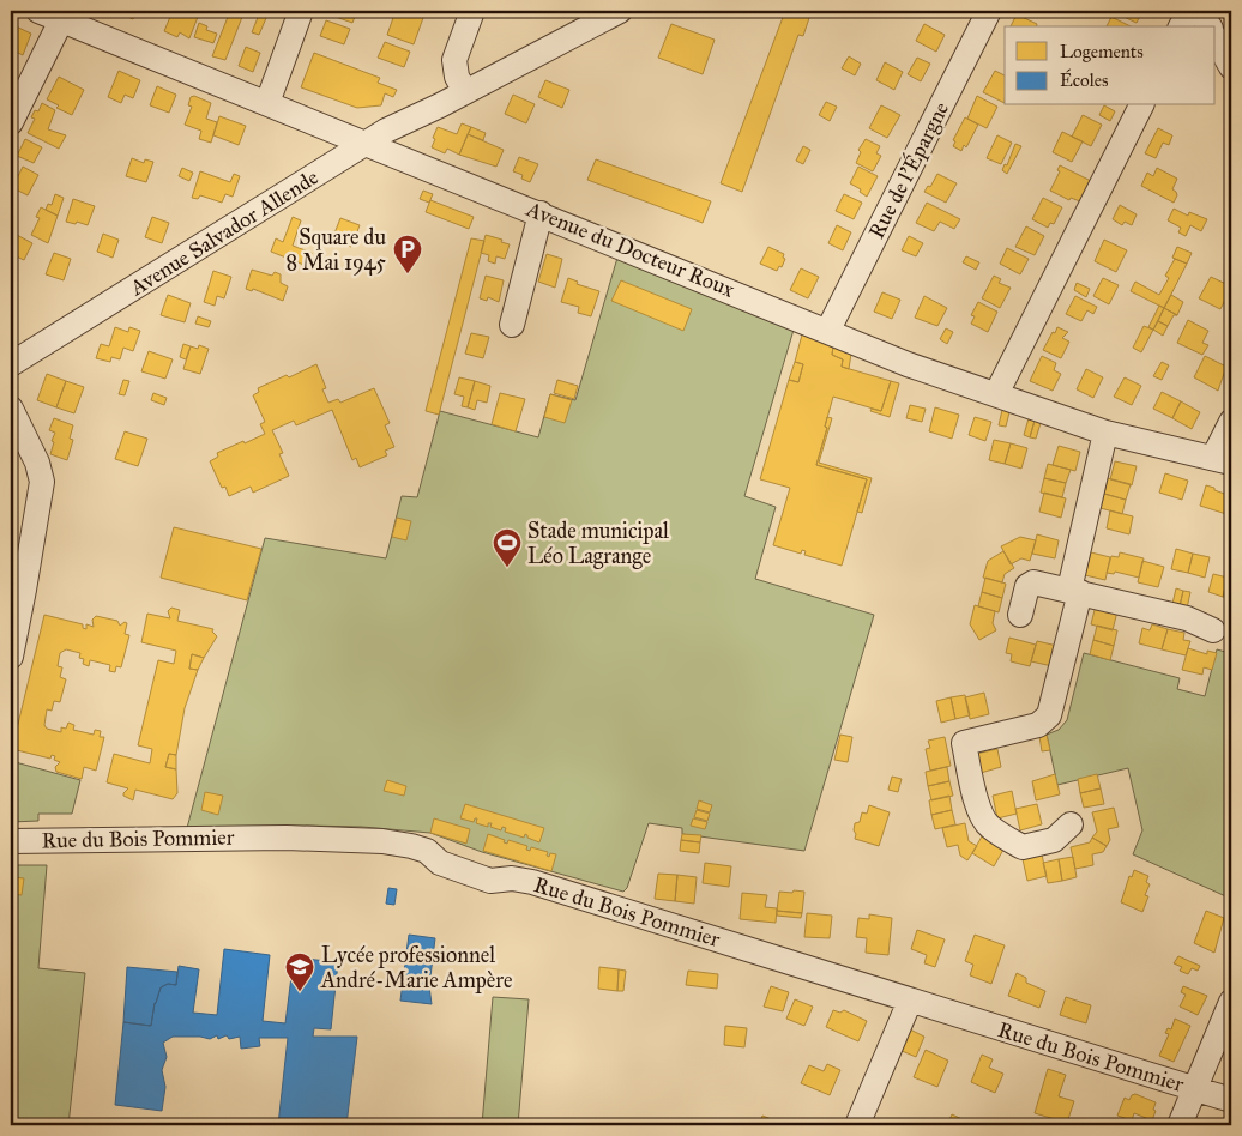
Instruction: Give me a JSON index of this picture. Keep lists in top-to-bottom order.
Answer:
{
  "streets": {
    "street": [
      "Rue de l'Épargne",
      "Avenue Salvador Allende",
      "Avenue du Docteur Roux",
      "Rue du Bois Pommier"
    ]
  },
  "crossings": [
    ["Rue de l'Épargne", "Avenue du Docteur Roux"],
    ["Avenue Salvador Allende", "Avenue du Docteur Roux"]
  ],
  "places": {
    "parking": ["Square du 8 Mai 1945"],
    "sports": ["Stade municipal Léo Lagrange"],
    "school or university": ["Lycée professionnel André-Marie Ampère"]
  },
  "legend": ["Logements", "Écoles"]
}
